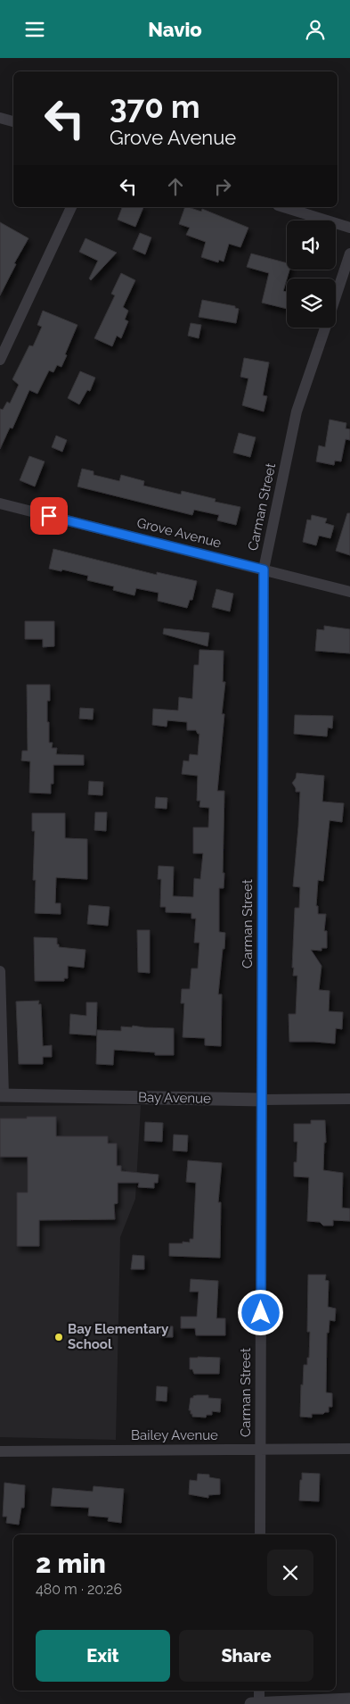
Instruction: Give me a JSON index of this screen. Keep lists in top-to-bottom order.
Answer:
{
  "streets": {
    "street": [
      "Carman Street",
      "Grove Avenue",
      "Bay Avenue",
      "Bailey Avenue"
    ]
  },
  "crossings": [
    ["Carman Street", "Grove Avenue"],
    ["Carman Street", "Bay Avenue"],
    ["Carman Street", "Bailey Avenue"]
  ],
  "places": ["Bay Elementary School"],
  "page": {
    "header": "Navio",
    "turn": ["370 m", "Grove Avenue"],
    "heading": ["2 min", "480 m · 20:26"],
    "buttons": ["Exit", "Share"]
  }
}
